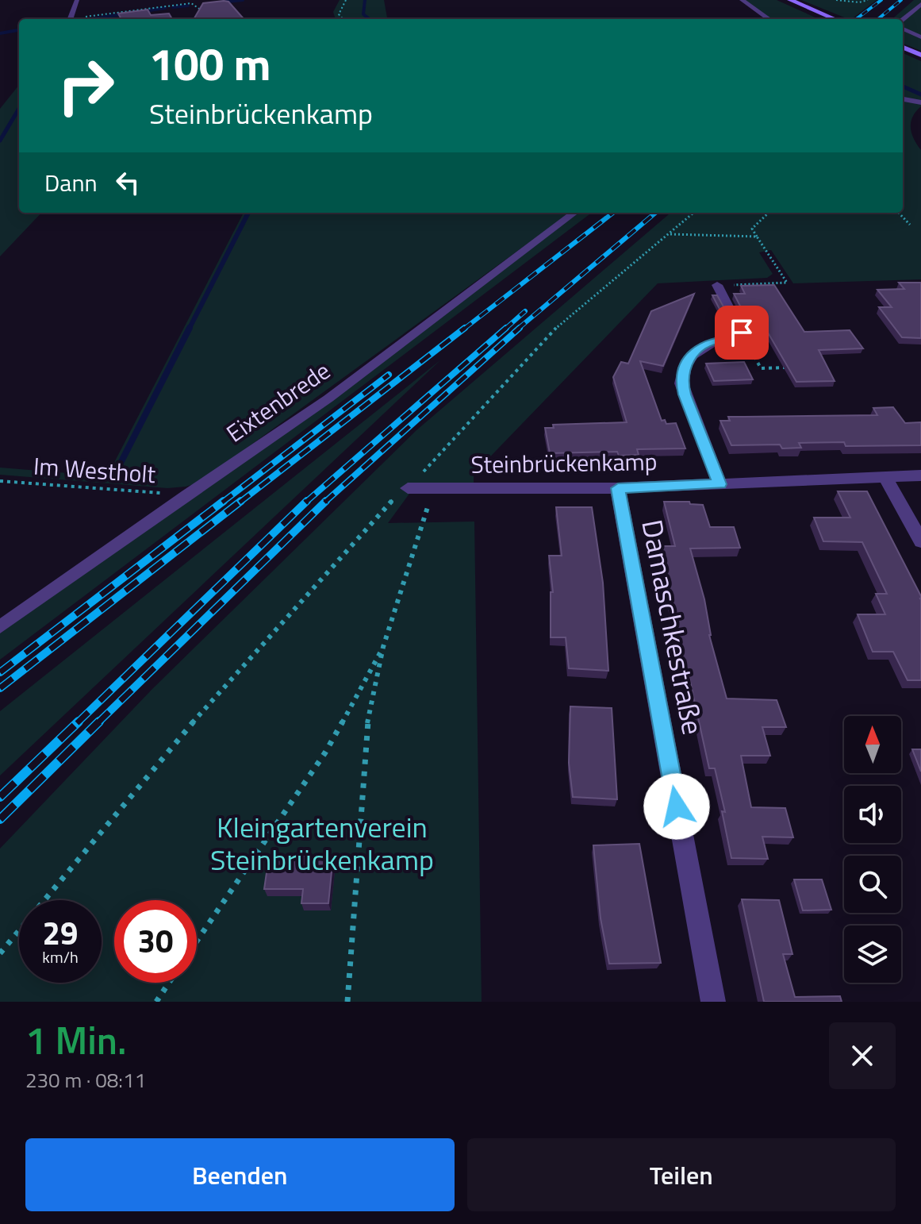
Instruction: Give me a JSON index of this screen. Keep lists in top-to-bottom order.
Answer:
{
  "streets": {
    "street": ["Steinbrückenkamp", "Damaschkestraße"],
    "lane": ["Eixtenbrede"],
    "path": ["Im Westholt"]
  },
  "crossings": [
    ["Eixtenbrede", "Im Westholt"],
    ["Steinbrückenkamp", "Damaschkestraße"]
  ],
  "parks": ["Kleingartenverein Steinbrückenkamp"],
  "north": "top",
  "page": {
    "turn": ["100 m", "Steinbrückenkamp"],
    "then": "Dann",
    "speed": "29 km/h",
    "limit": "30",
    "heading": ["1 Min.", "230 m · 08:11"],
    "buttons": ["Beenden", "Teilen"]
  }
}
